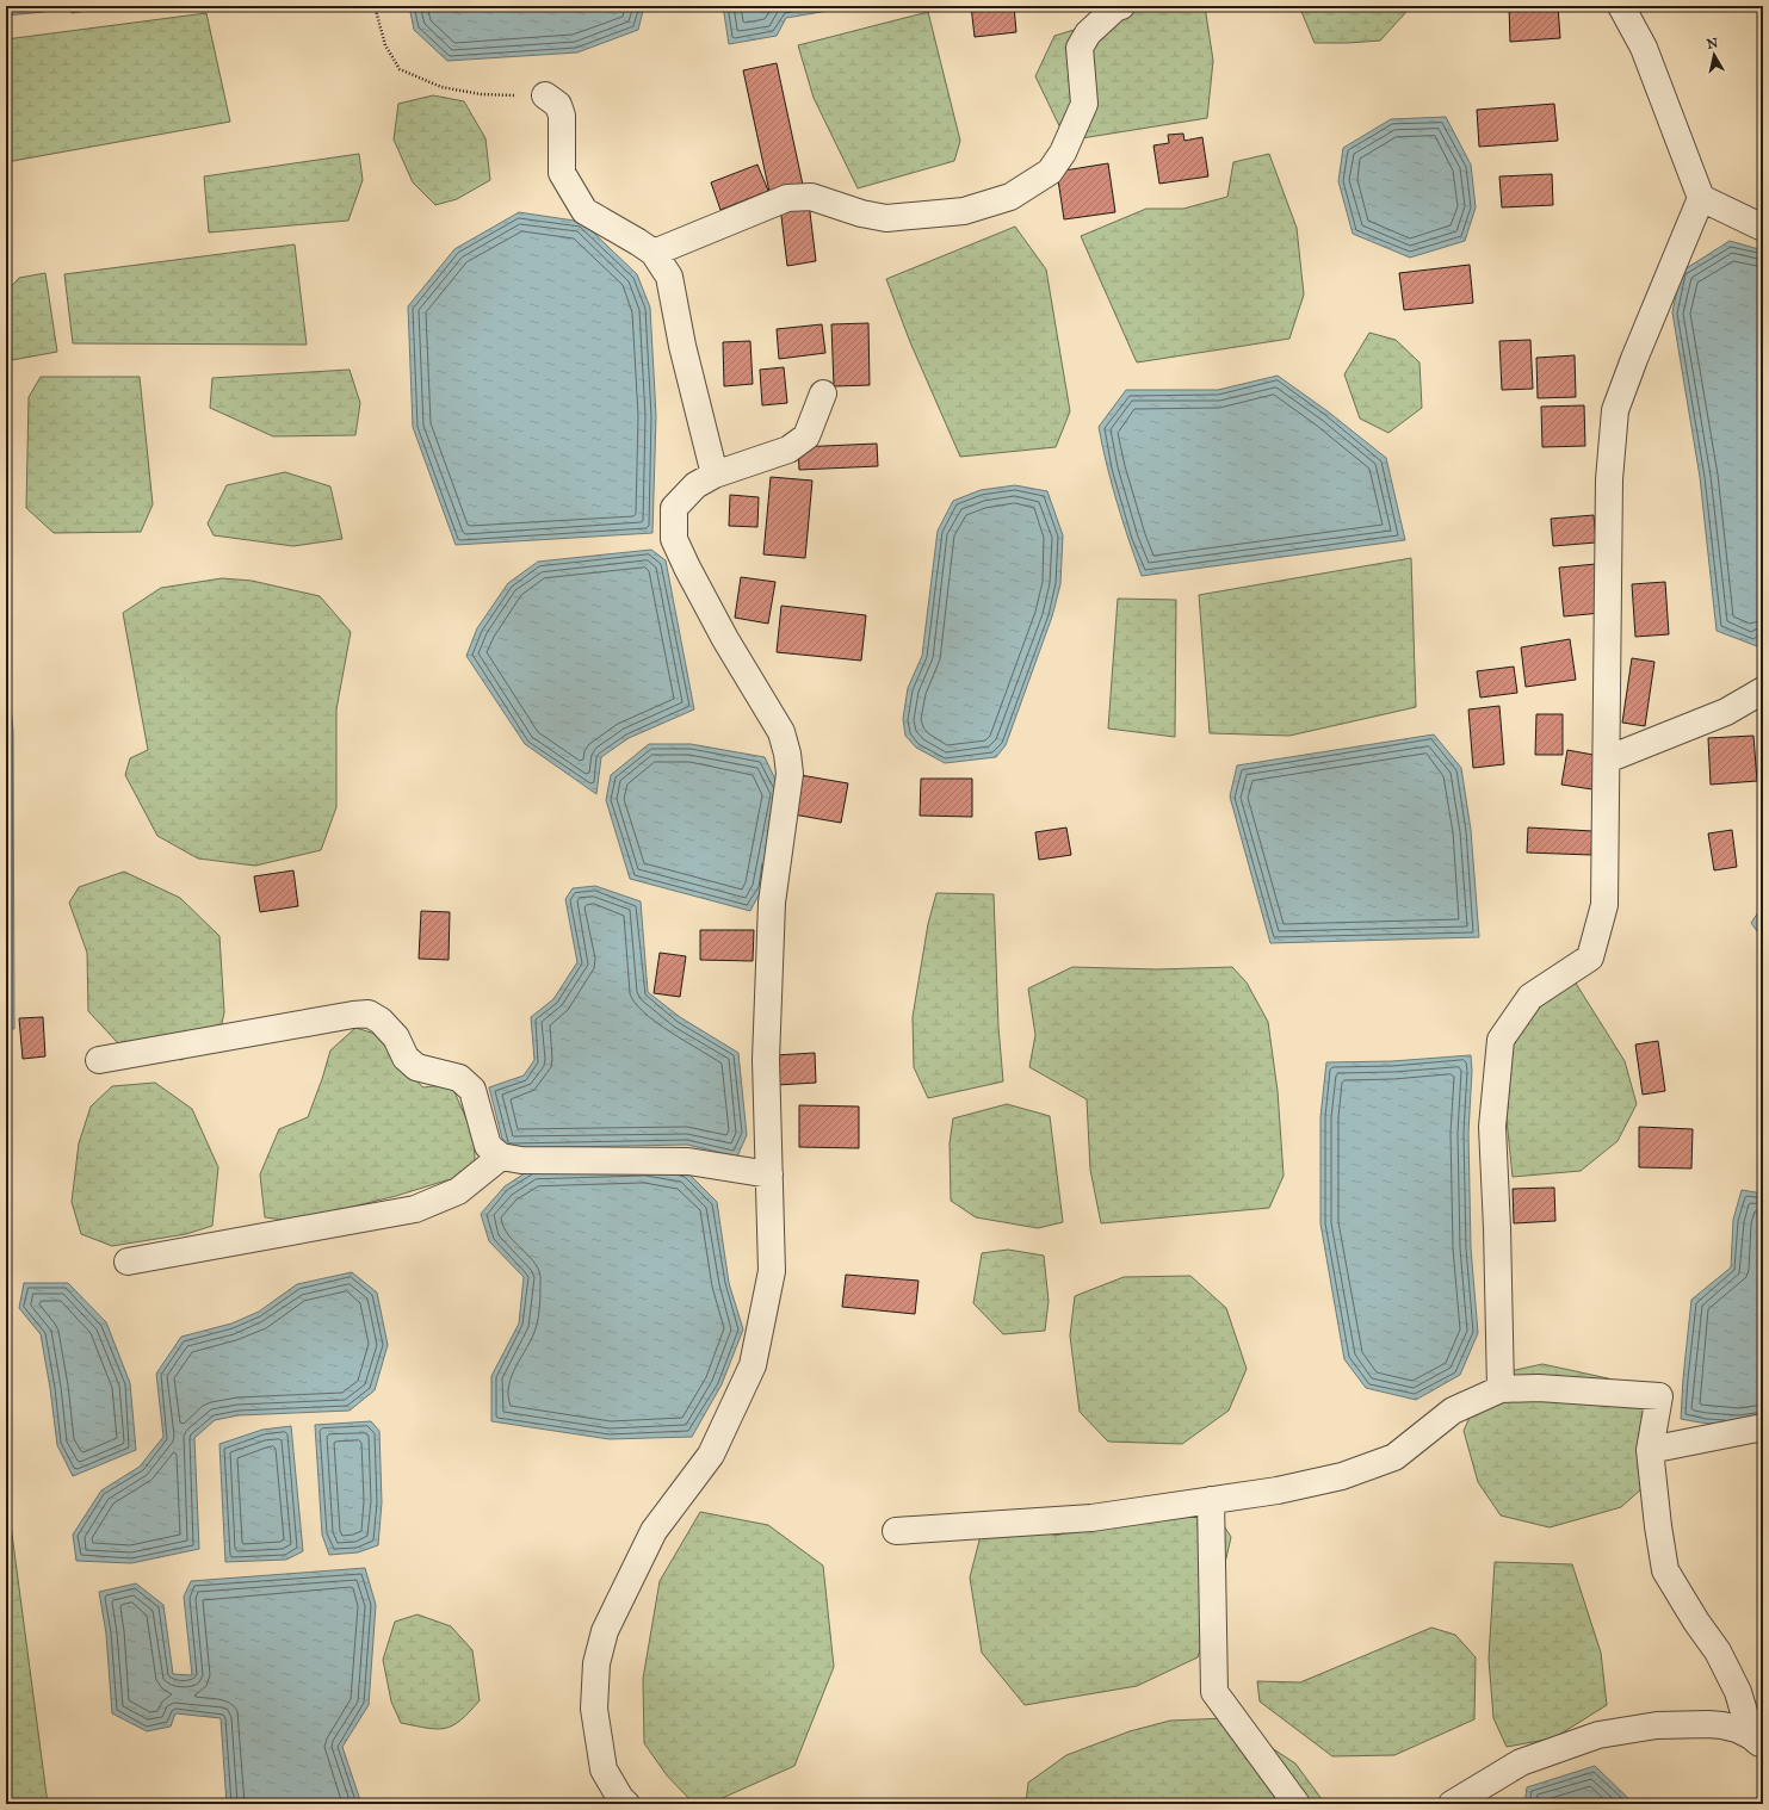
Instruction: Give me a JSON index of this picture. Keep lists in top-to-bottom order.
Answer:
{
  "north": "top"
}
